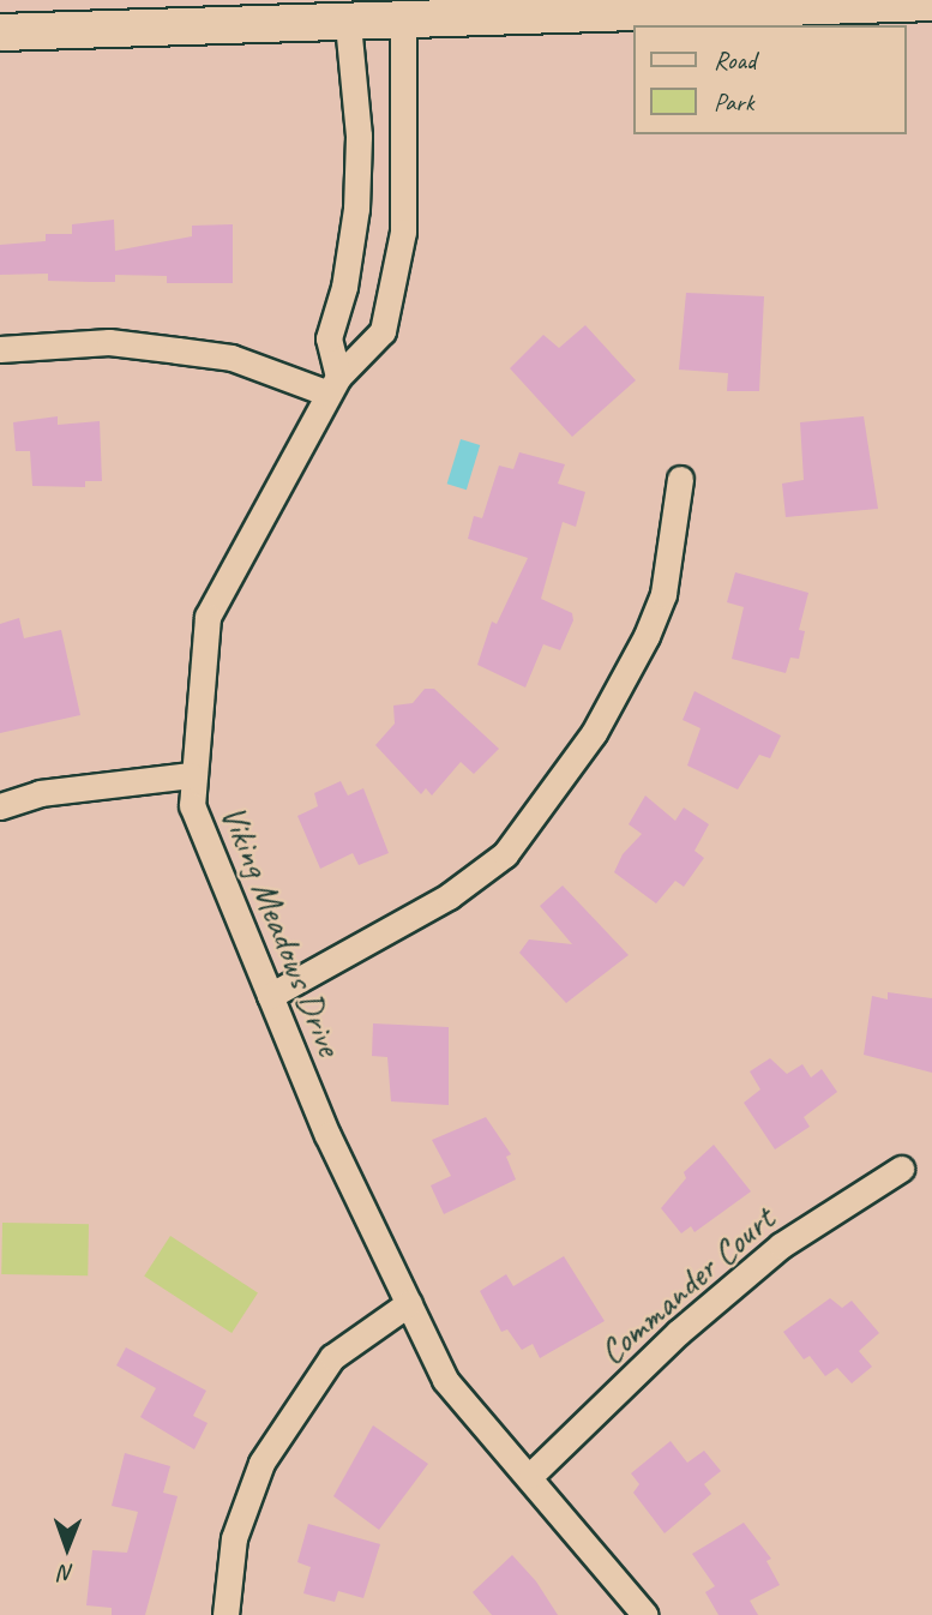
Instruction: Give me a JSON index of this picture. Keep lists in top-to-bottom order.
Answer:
{
  "streets": {
    "street": ["Viking Meadows Drive", "Commander Court"]
  },
  "crossings": [
    ["Viking Meadows Drive", "Commander Court"]
  ],
  "legend": ["Road", "Park"],
  "north": "bottom"
}
